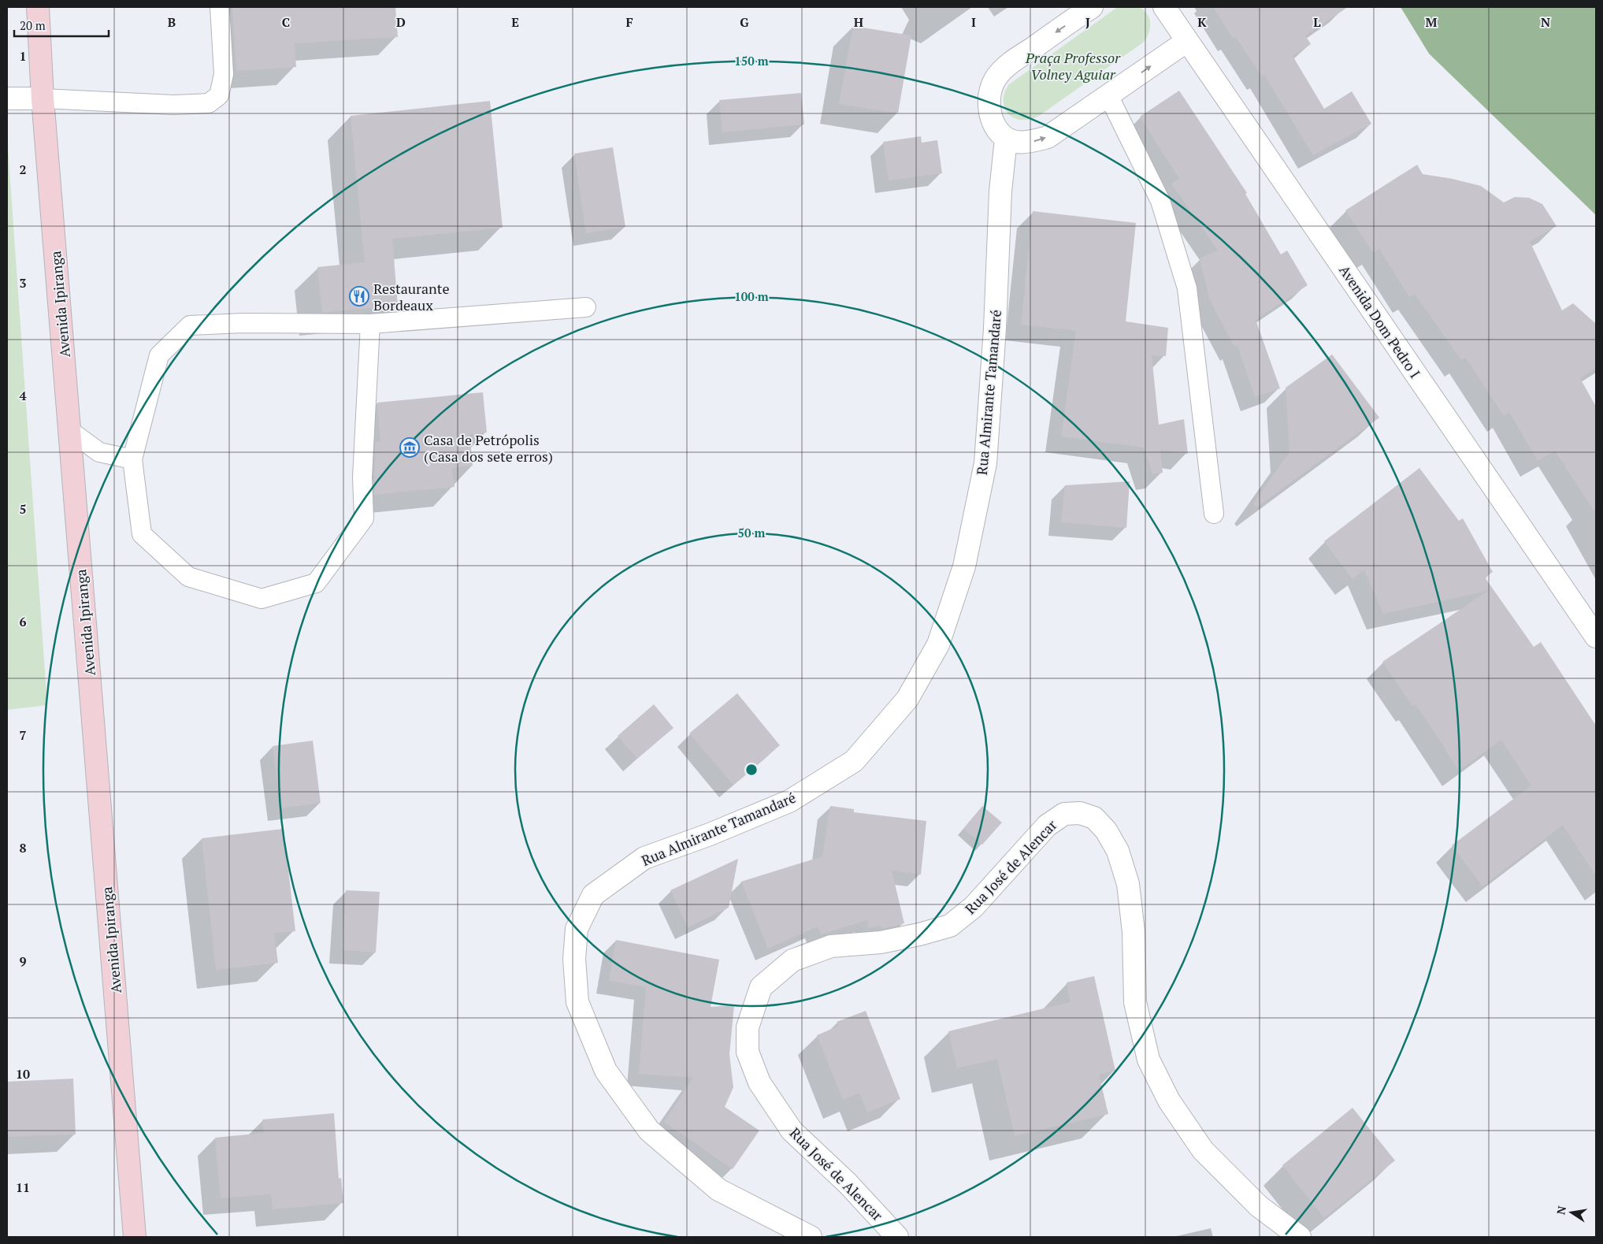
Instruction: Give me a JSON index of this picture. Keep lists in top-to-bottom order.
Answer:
{
  "streets": {
    "main road": ["Avenida Ipiranga"],
    "street": ["Avenida Dom Pedro I", "Rua Almirante Tamandaré", "Rua José de Alencar"]
  },
  "parks": ["Praça Professor Volney Aguiar"],
  "places": {
    "restaurant": ["Restaurante Bordeaux"],
    "museum": ["Casa de Petrópolis (Casa dos sete erros)"]
  },
  "scale_bar": "20 m",
  "north": "left",
  "grid": {
    "columns": [
      "B",
      "C",
      "D",
      "E",
      "F",
      "G",
      "H",
      "I",
      "J",
      "K",
      "L",
      "M",
      "N"
    ],
    "rows": [
      "1",
      "2",
      "3",
      "4",
      "5",
      "6",
      "7",
      "8",
      "9",
      "10",
      "11"
    ]
  },
  "rings": ["150 m", "100 m", "50 m"]
}
